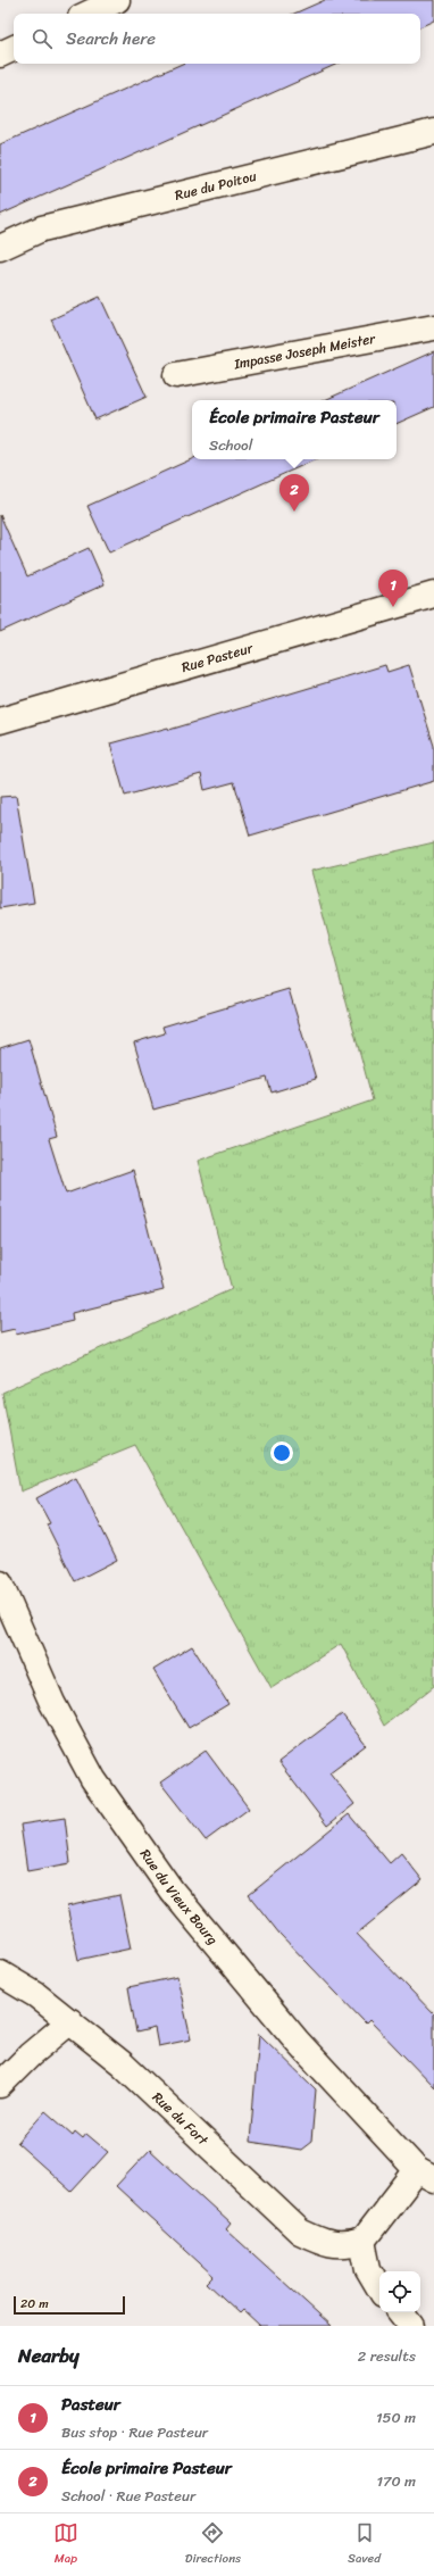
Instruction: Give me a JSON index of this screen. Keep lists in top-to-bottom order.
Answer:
{
  "streets": {
    "street": [
      "Rue du Poitou",
      "Impasse Joseph Meister",
      "Rue Pasteur",
      "Rue du Vieux Bourg",
      "Rue du Fort"
    ]
  },
  "scale_bar": "20 m",
  "page": {
    "search": "Search here",
    "popup": ["École primaire Pasteur", "School"],
    "pins": ["2", "1"],
    "scale": "20 m",
    "heading": ["Nearby", "2 results"],
    "list": [
      {
        "mark": "1",
        "name": "Pasteur",
        "note": "Bus stop · Rue Pasteur",
        "value": "150 m"
      },
      {
        "mark": "2",
        "name": "École primaire Pasteur",
        "note": "School · Rue Pasteur",
        "value": "170 m"
      }
    ],
    "nav": ["Map", "Directions", "Saved"]
  }
}
